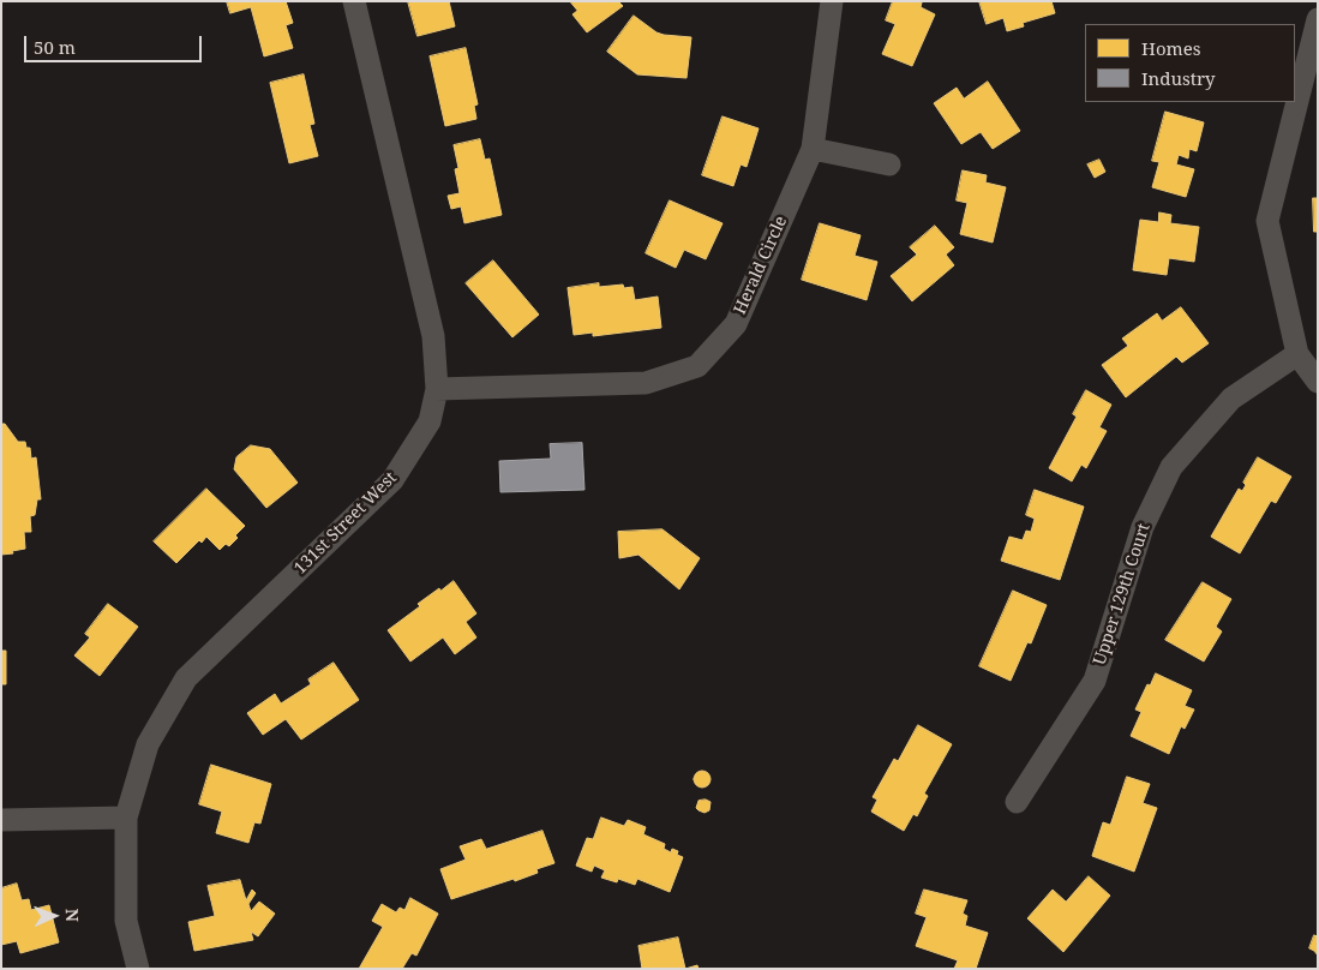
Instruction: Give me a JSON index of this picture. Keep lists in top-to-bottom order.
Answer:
{
  "streets": {
    "street": ["Herald Circle", "131st Street West", "Upper 129th Court"]
  },
  "crossings": [
    ["Herald Circle", "131st Street West"]
  ],
  "legend": ["Homes", "Industry"],
  "scale_bar": "50 m",
  "north": "right"
}
